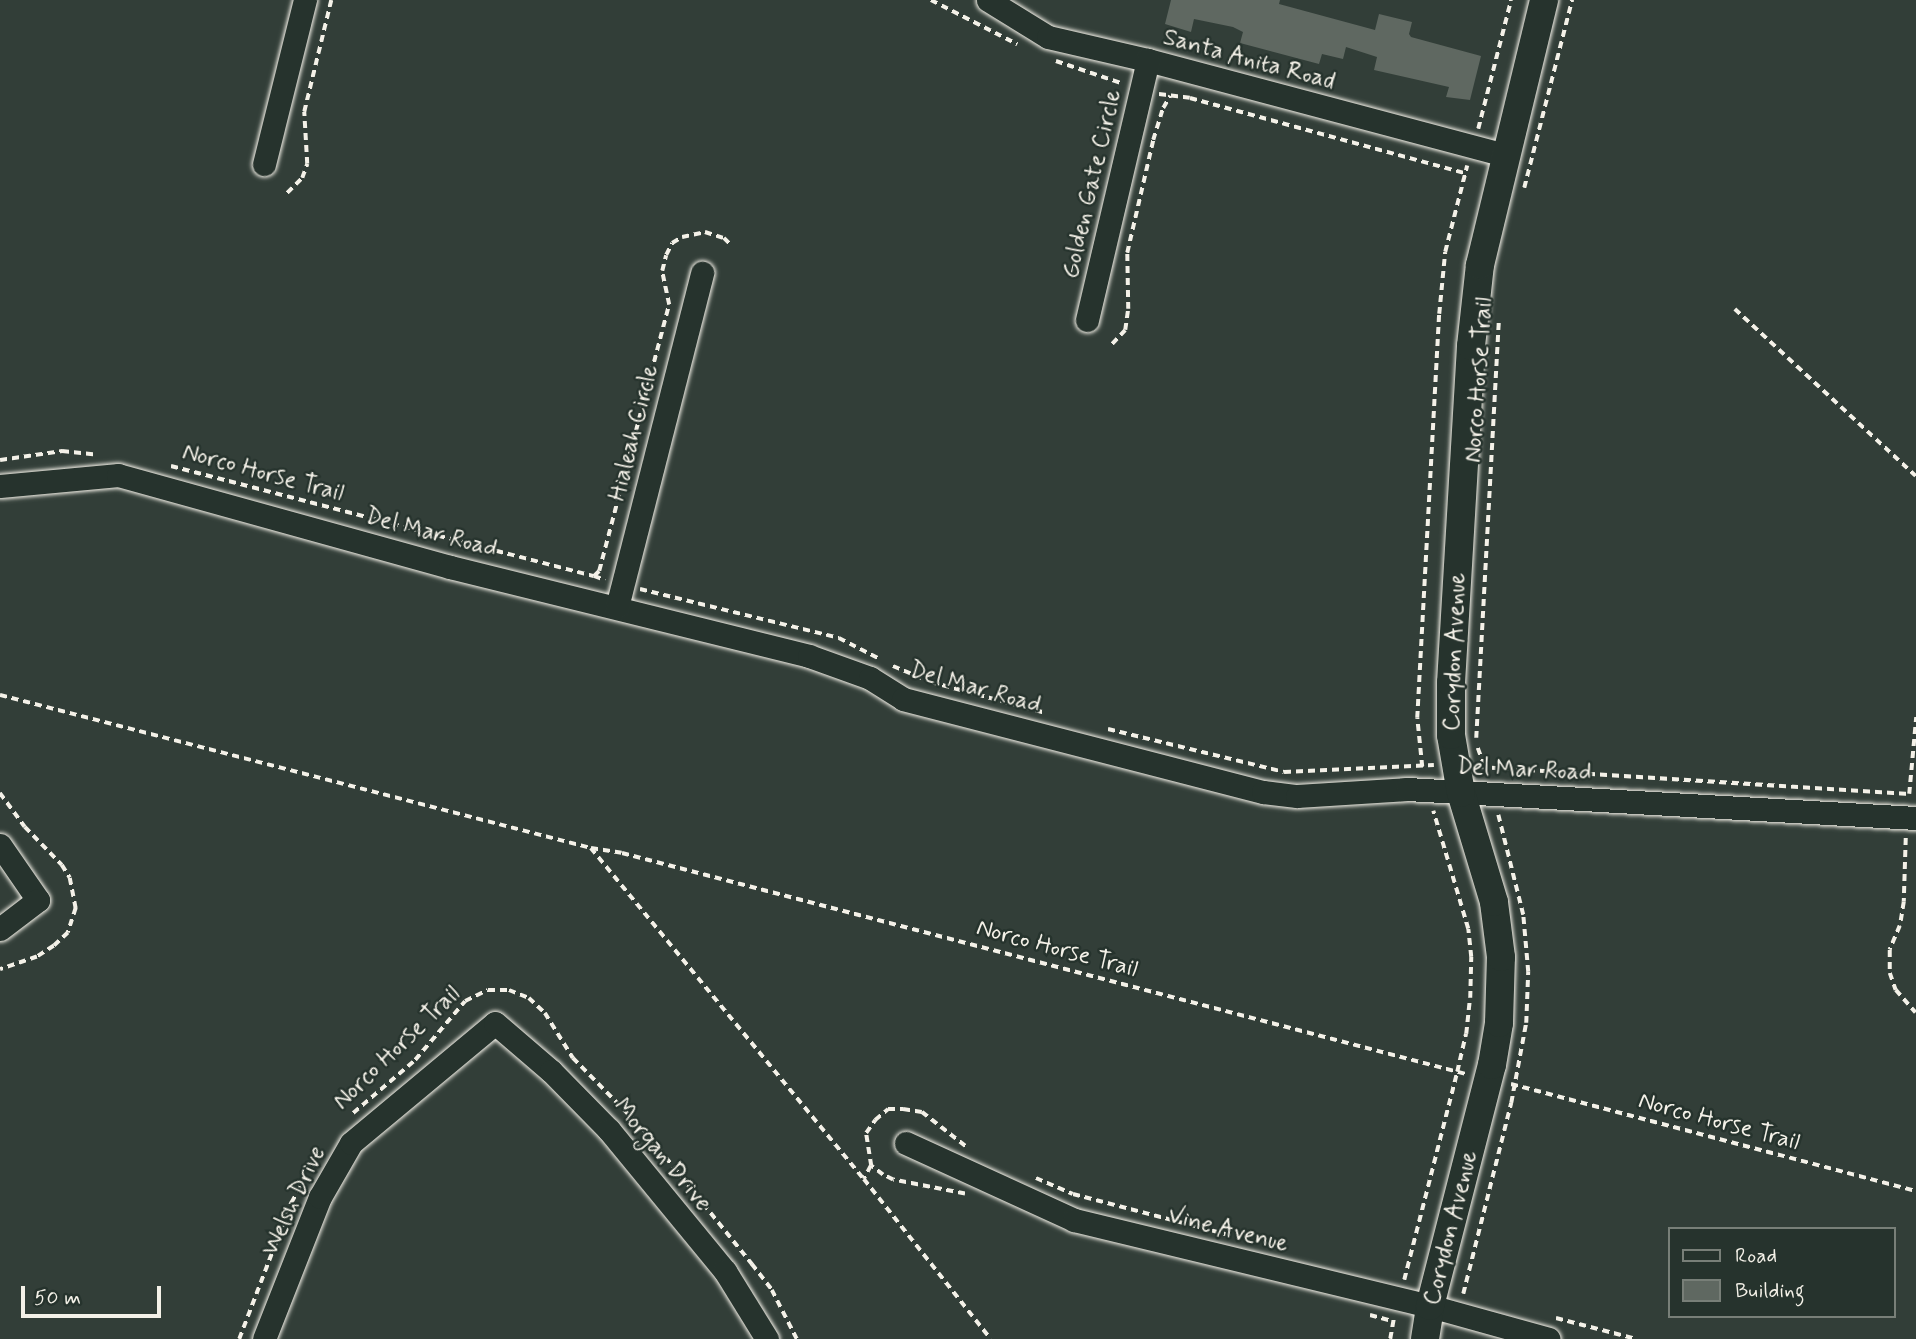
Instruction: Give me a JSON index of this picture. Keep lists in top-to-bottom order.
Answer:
{
  "streets": {
    "main road": ["Corydon Avenue"],
    "street": [
      "Santa Anita Road",
      "Golden Gate Circle",
      "Hialeah Circle",
      "Del Mar Road",
      "Morgan Drive",
      "Welsh Drive",
      "Vine Avenue"
    ],
    "path": ["Norco Horse Trail"]
  },
  "crossings": [
    ["Santa Anita Road", "Golden Gate Circle"],
    ["Santa Anita Road", "Corydon Avenue"],
    ["Norco Horse Trail", "Hialeah Circle"],
    ["Norco Horse Trail", "Del Mar Road"],
    ["Norco Horse Trail", "Corydon Avenue"],
    ["Hialeah Circle", "Del Mar Road"],
    ["Del Mar Road", "Corydon Avenue"],
    ["Corydon Avenue", "Vine Avenue"],
    ["Morgan Drive", "Welsh Drive"]
  ],
  "legend": ["Road", "Building"],
  "scale_bar": "50 m"
}
